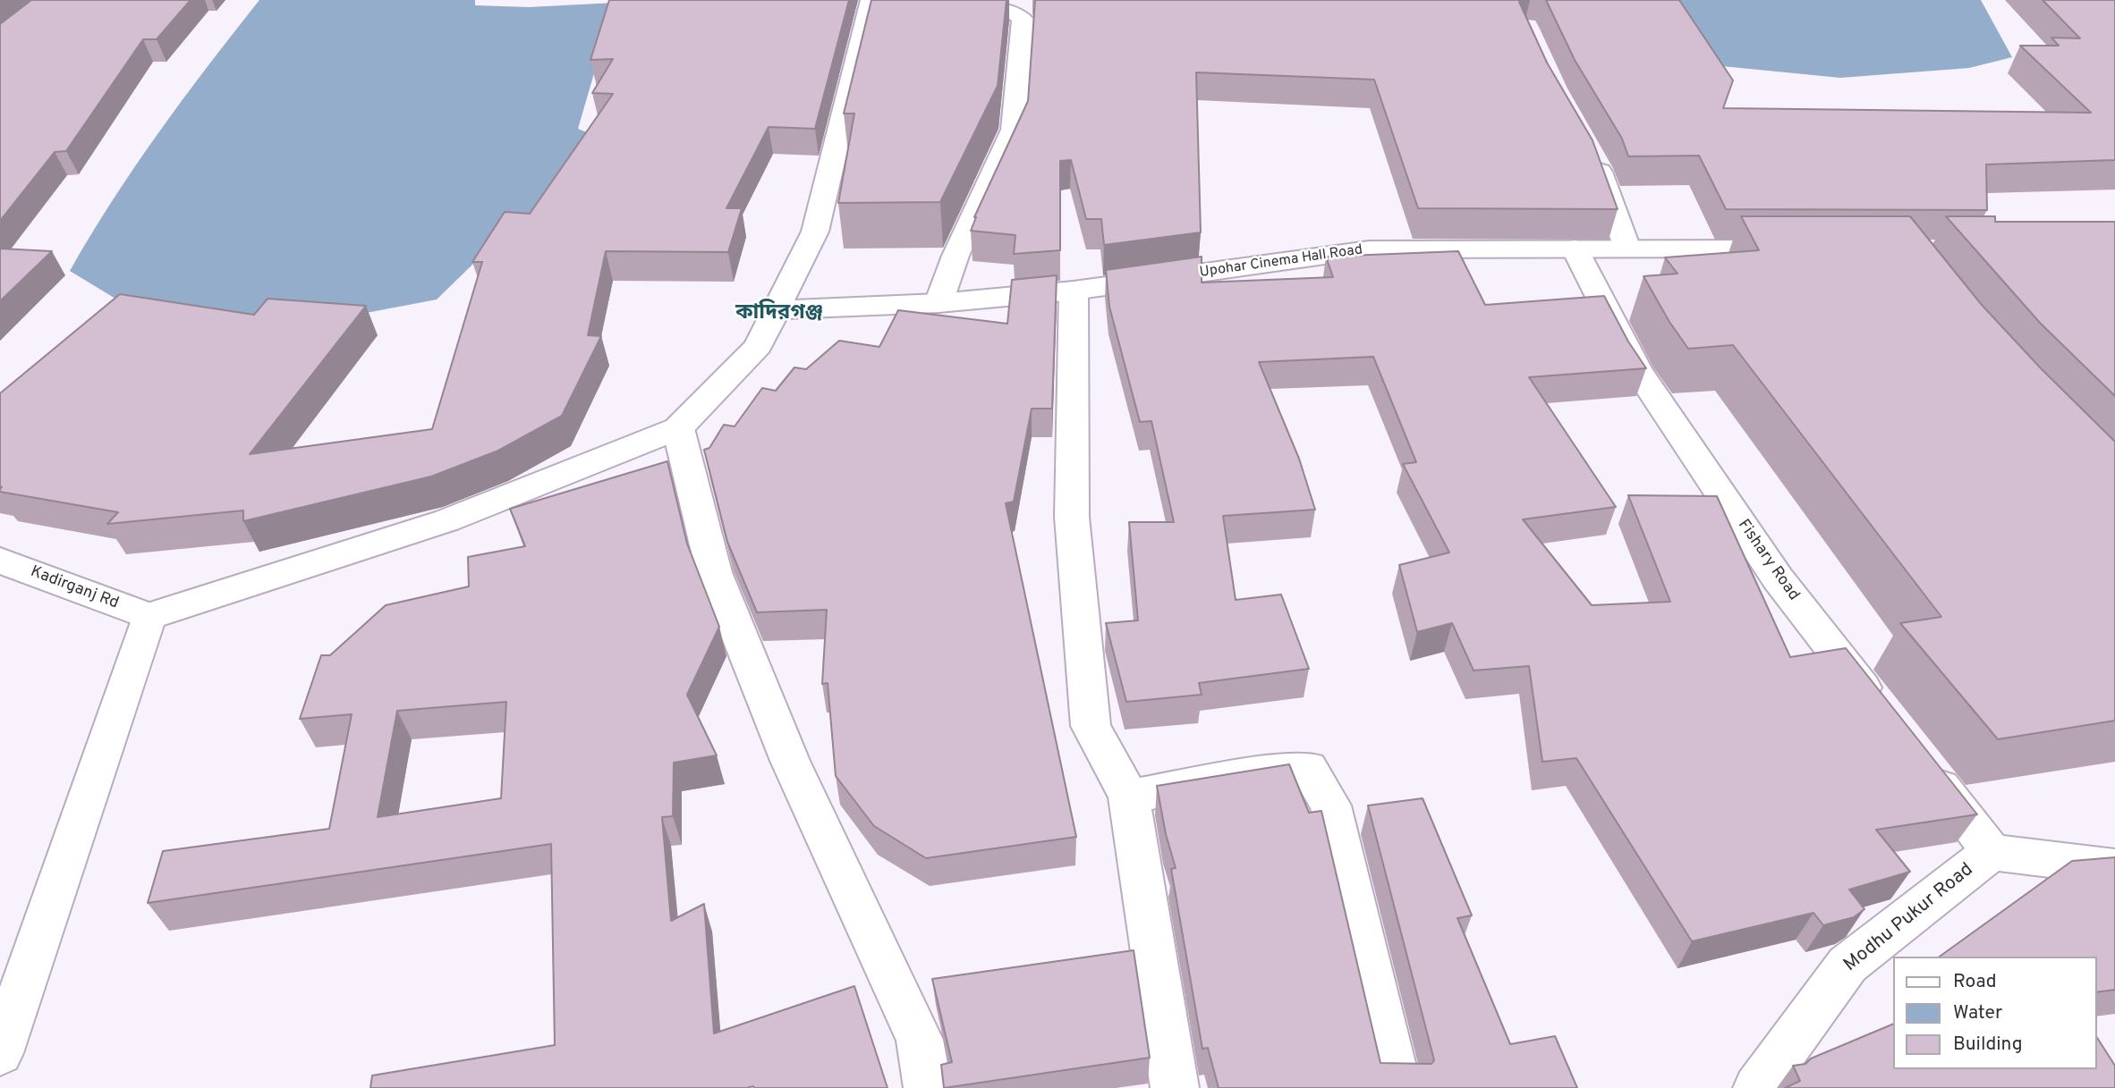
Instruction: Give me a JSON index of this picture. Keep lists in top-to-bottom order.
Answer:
{
  "streets": {
    "street": [
      "Upohar Cinema Hall Road",
      "Fishary Road",
      "Kadirganj Rd",
      "Modhu Pukur Road"
    ]
  },
  "crossings": [
    ["Upohar Cinema Hall Road", "Fishary Road"]
  ],
  "districts": ["কাদিরগঞ্জ"],
  "legend": ["Road", "Water", "Building"]
}
